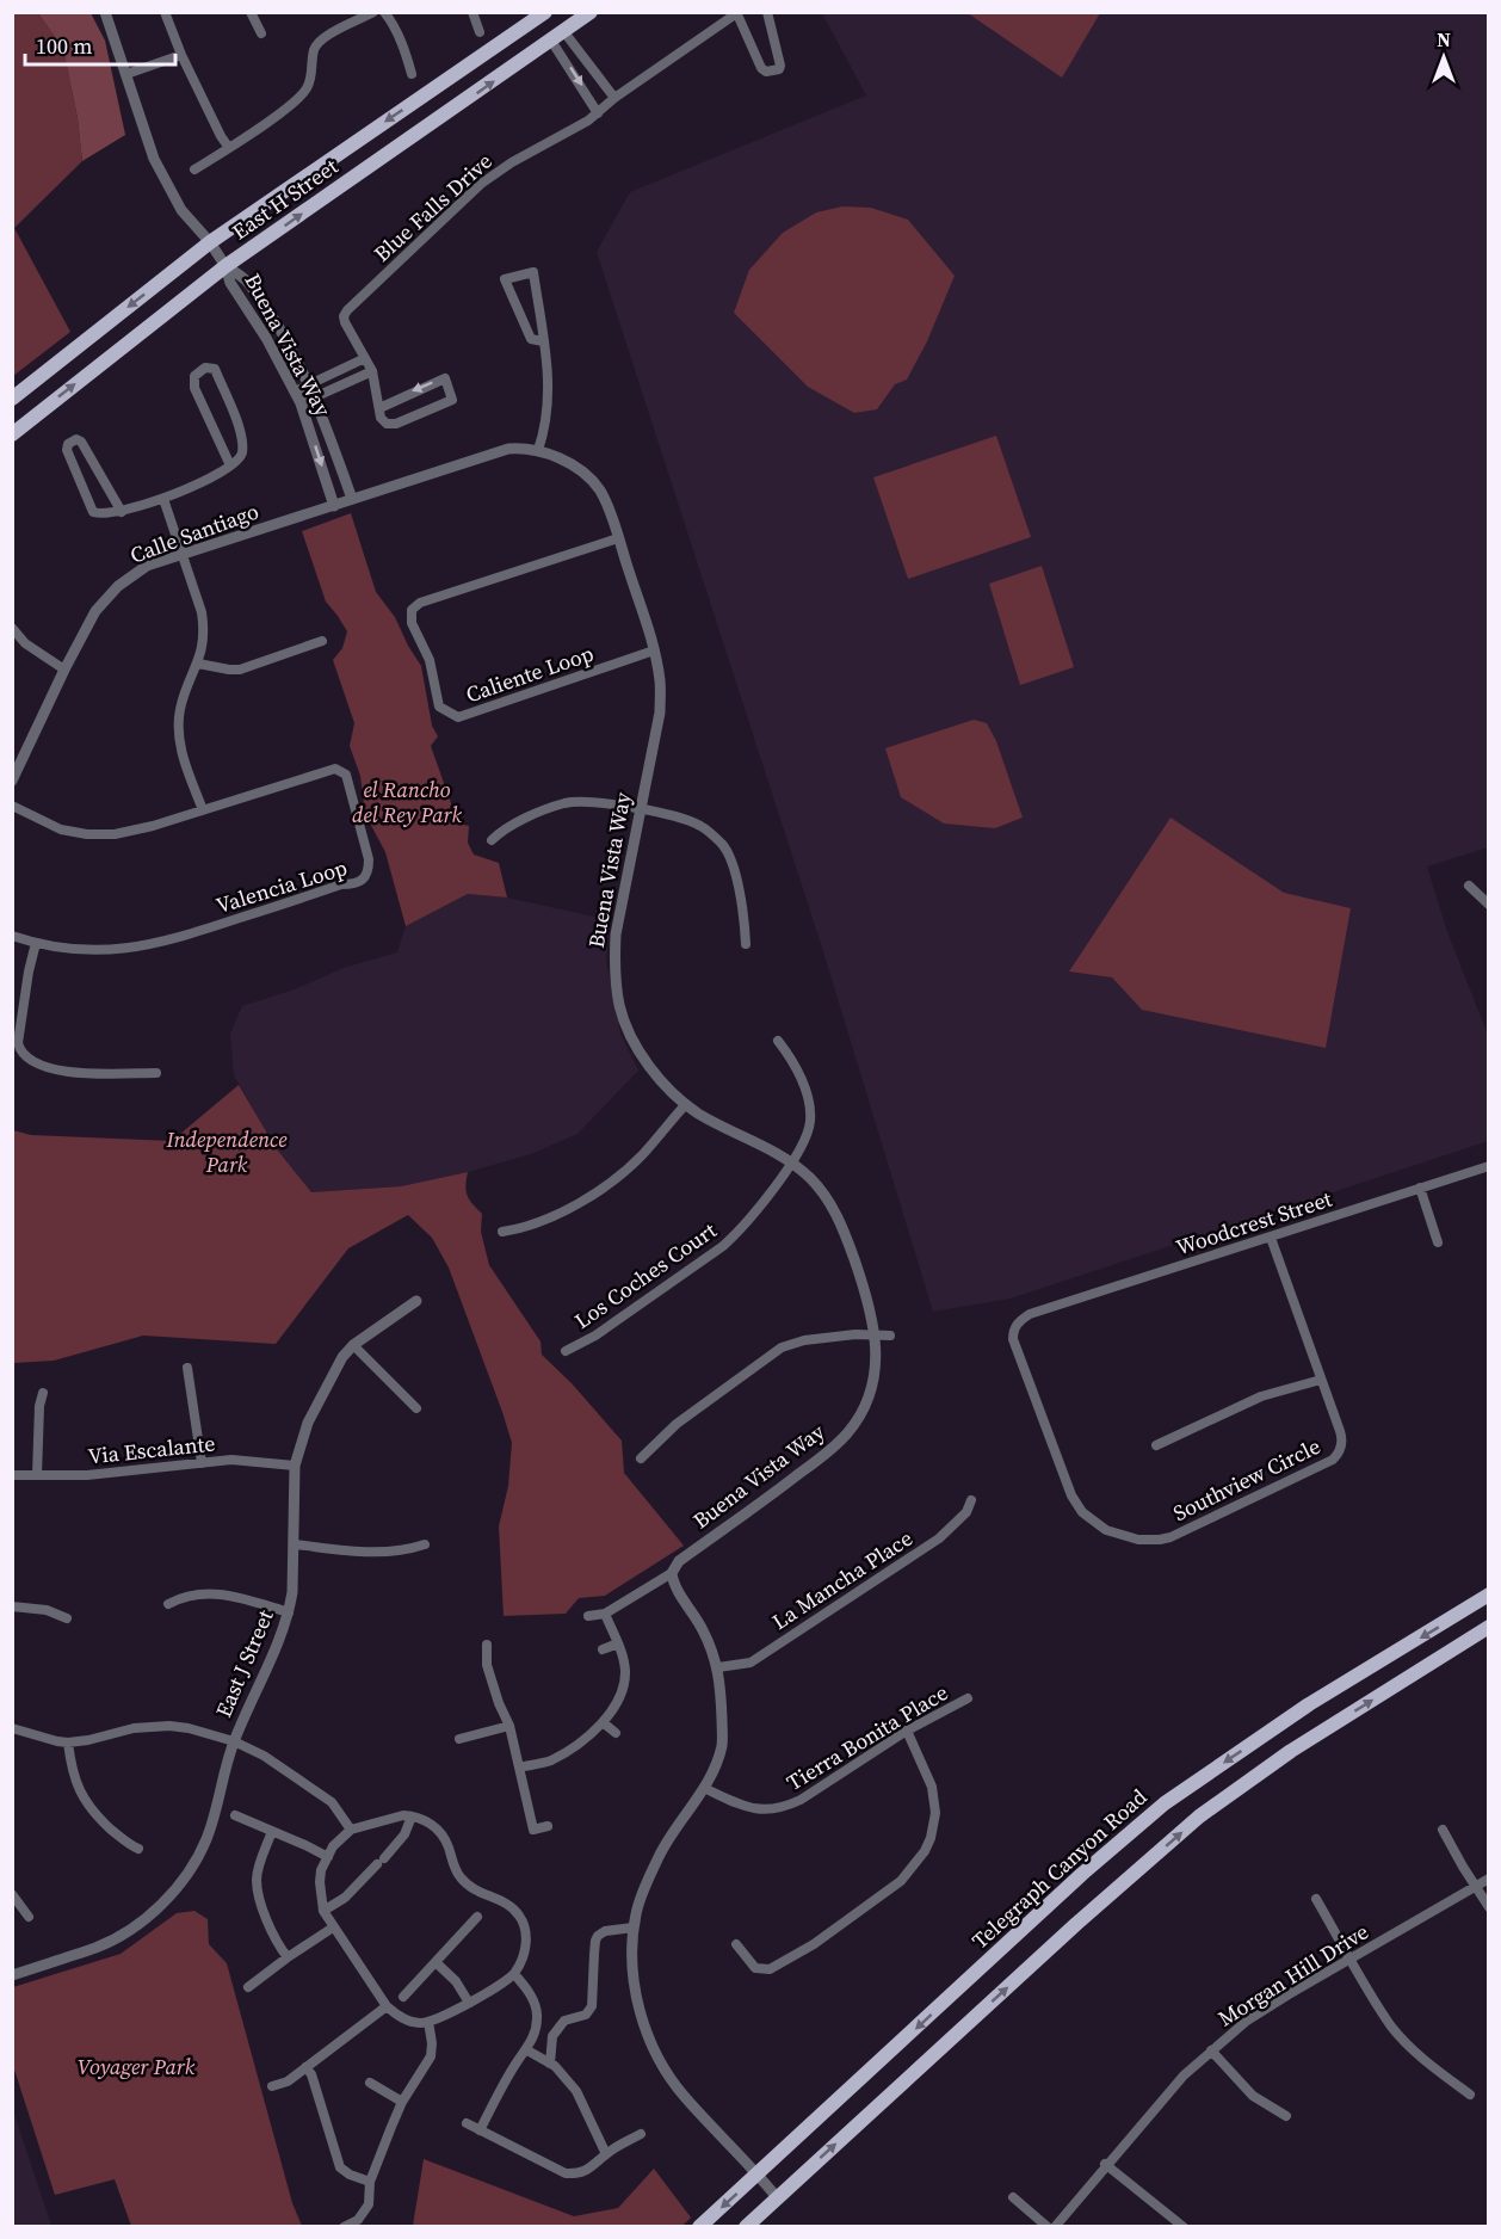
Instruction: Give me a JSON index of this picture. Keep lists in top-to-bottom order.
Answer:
{
  "streets": {
    "main road": ["East H Street", "Telegraph Canyon Road"],
    "street": [
      "Blue Falls Drive",
      "Buena Vista Way",
      "Calle Santiago",
      "Caliente Loop",
      "Valencia Loop",
      "Woodcrest Street",
      "Los Coches Court",
      "Via Escalante",
      "Southview Circle",
      "La Mancha Place",
      "East J Street",
      "Tierra Bonita Place",
      "Morgan Hill Drive"
    ]
  },
  "crossings": [
    ["East H Street", "Buena Vista Way"],
    ["Buena Vista Way", "Calle Santiago"],
    ["Buena Vista Way", "Caliente Loop"],
    ["Buena Vista Way", "Los Coches Court"],
    ["Woodcrest Street", "Southview Circle"],
    ["Via Escalante", "East J Street"]
  ],
  "parks": ["el Rancho del Rey Park", "Independence Park", "Voyager Park"],
  "scale_bar": "100 m",
  "north": "top"
}
